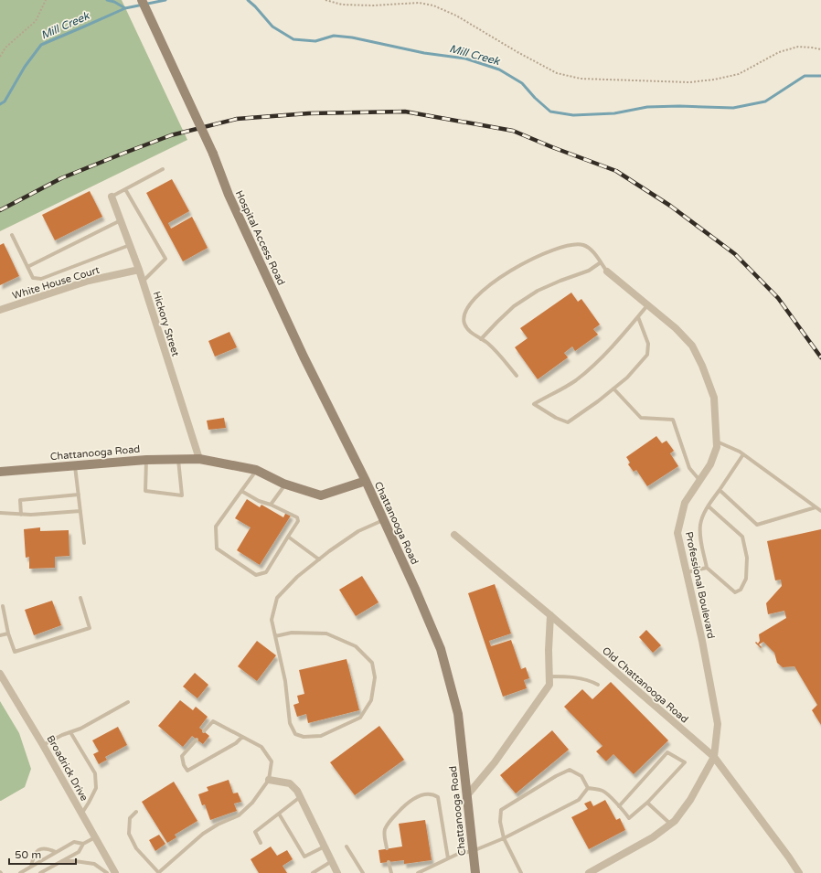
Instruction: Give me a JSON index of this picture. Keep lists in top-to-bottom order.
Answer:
{
  "streets": {
    "main road": ["Hospital Access Road", "Chattanooga Road"],
    "street": [
      "White House Court",
      "Hickory Street",
      "Professional Boulevard",
      "Old Chattanooga Road",
      "Broadrick Drive"
    ]
  },
  "crossings": [
    ["Hospital Access Road", "Chattanooga Road"],
    ["White House Court", "Hickory Street"],
    ["Hickory Street", "Chattanooga Road"],
    ["Professional Boulevard", "Old Chattanooga Road"]
  ],
  "water": ["Mill Creek"],
  "scale_bar": "50 m"
}
